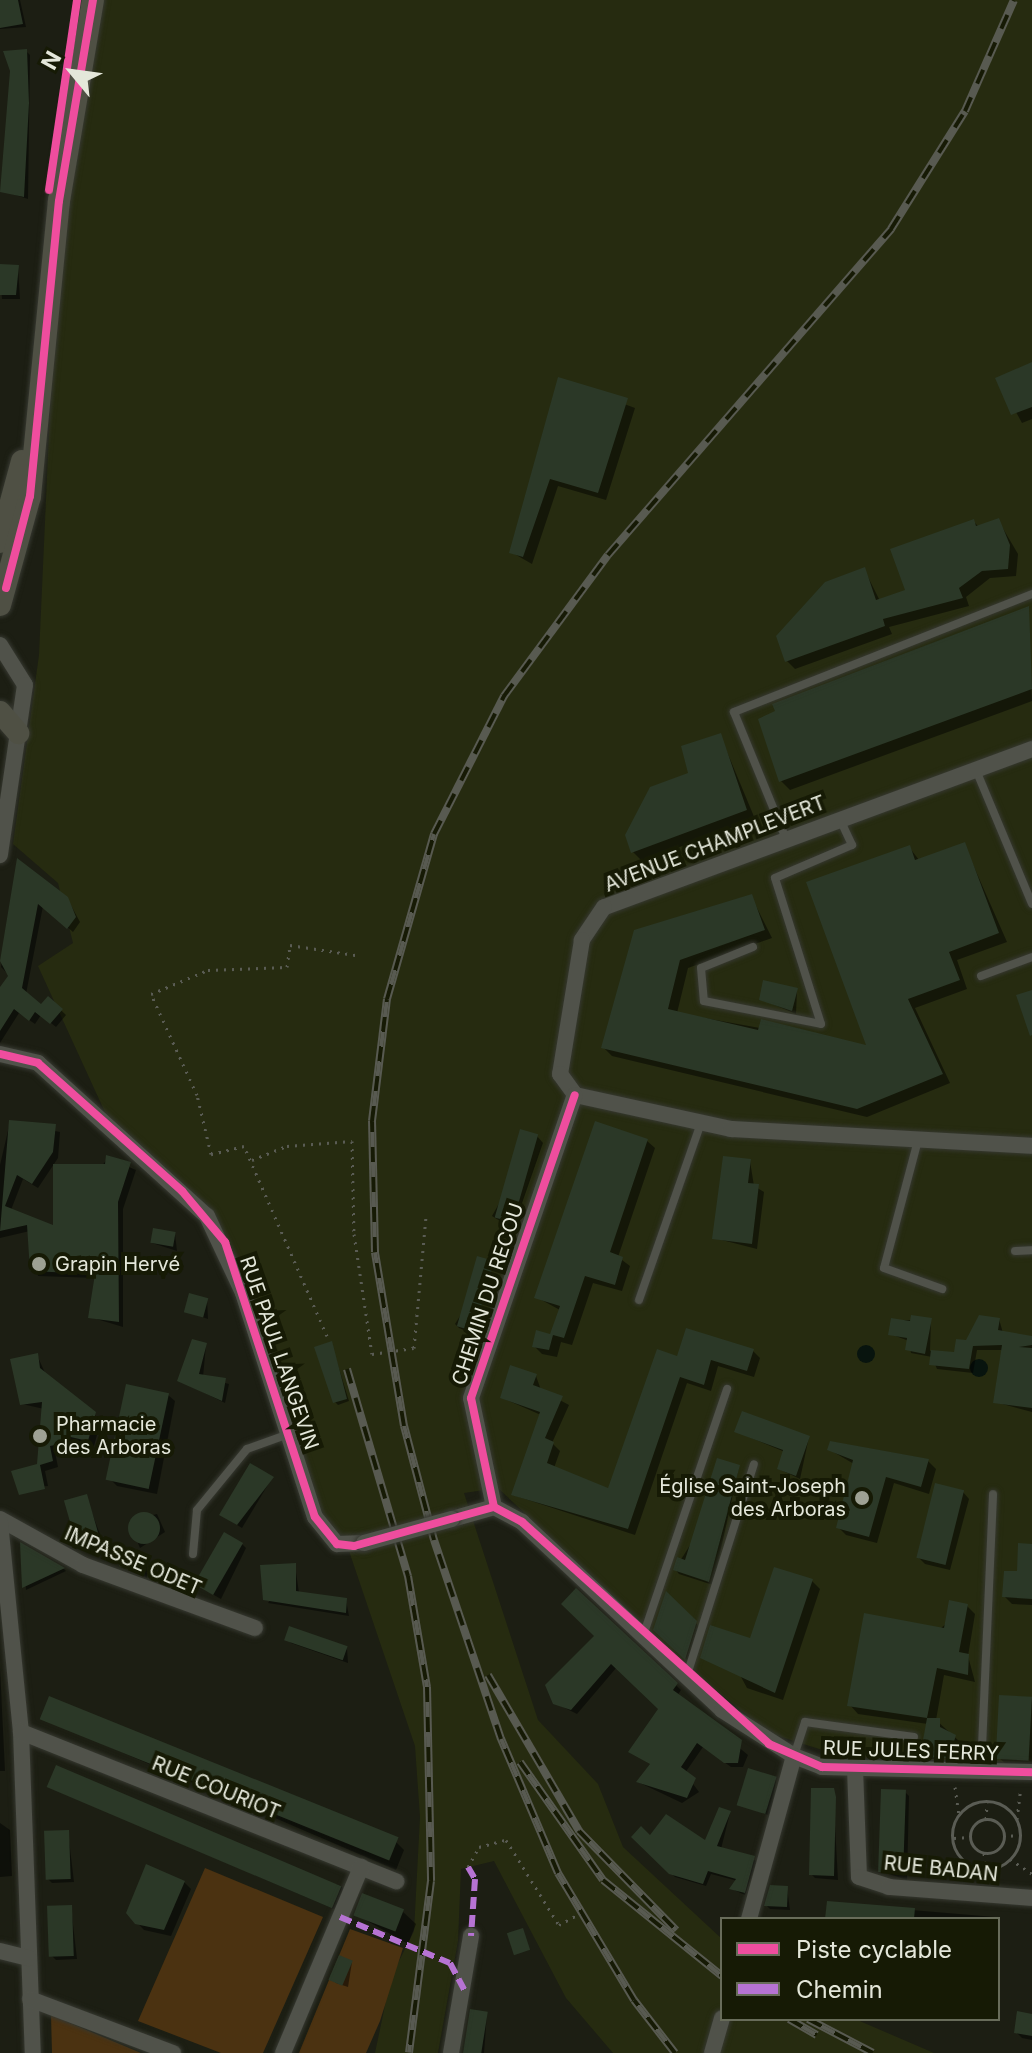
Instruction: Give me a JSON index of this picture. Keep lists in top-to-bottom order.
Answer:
{
  "streets": {
    "street": [
      "AVENUE CHAMPLEVERT",
      "CHEMIN DU RECOU",
      "RUE PAUL LANGEVIN",
      "IMPASSE ODET",
      "RUE JULES FERRY",
      "RUE COURIOT",
      "RUE BADAN"
    ]
  },
  "crossings": [
    ["AVENUE CHAMPLEVERT", "CHEMIN DU RECOU"],
    ["CHEMIN DU RECOU", "RUE PAUL LANGEVIN"],
    ["CHEMIN DU RECOU", "RUE JULES FERRY"],
    ["RUE PAUL LANGEVIN", "RUE JULES FERRY"],
    ["RUE JULES FERRY", "RUE BADAN"]
  ],
  "places": ["Grapin Hervé", "Pharmacie des Arboras", "Église Saint-Joseph des Arboras"],
  "legend": ["Piste cyclable", "Chemin"],
  "north": "top left"
}
